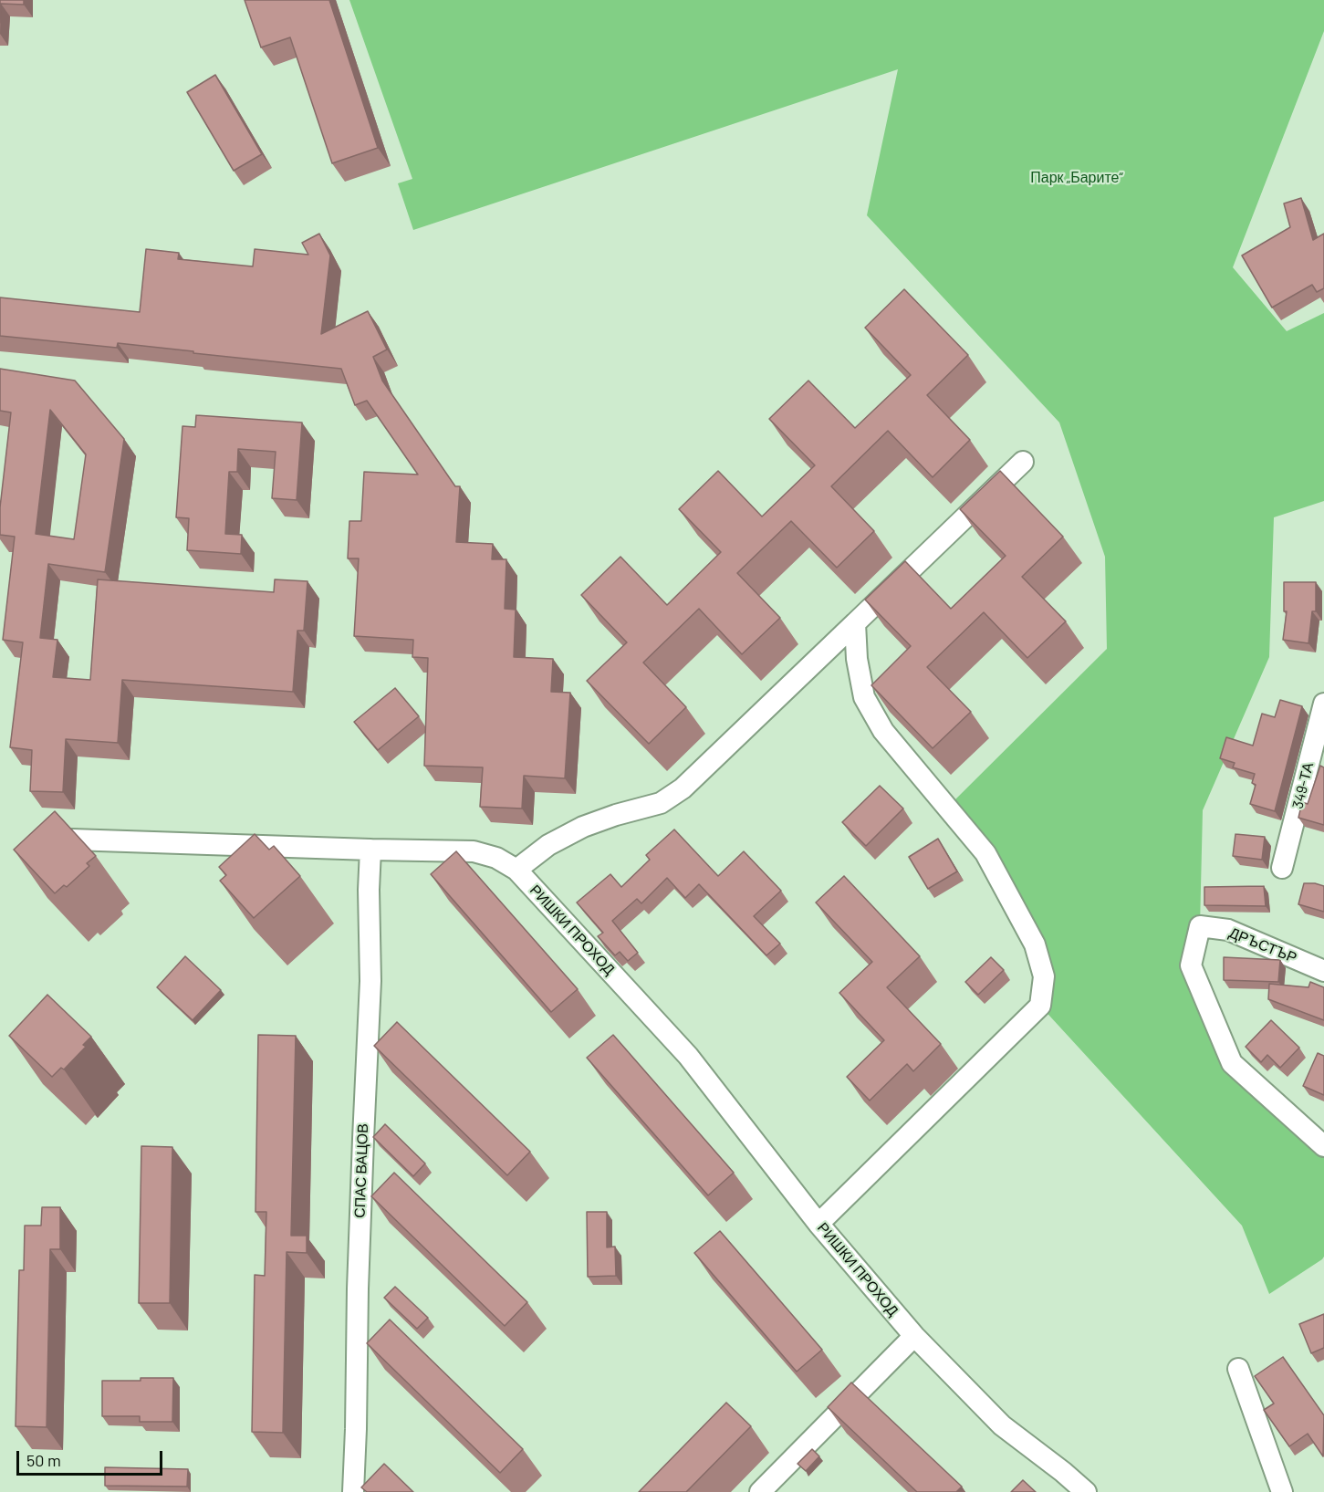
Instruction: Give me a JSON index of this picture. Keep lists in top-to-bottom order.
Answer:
{
  "streets": {
    "street": [
      "349-ТА",
      "РИШКИ ПРОХОД",
      "ДРЪСТЪР",
      "СПАС ВАЦОВ"
    ]
  },
  "crossings": [
    ["РИШКИ ПРОХОД", "СПАС ВАЦОВ"]
  ],
  "parks": ["Парк „Барите“"],
  "scale_bar": "50 m"
}
